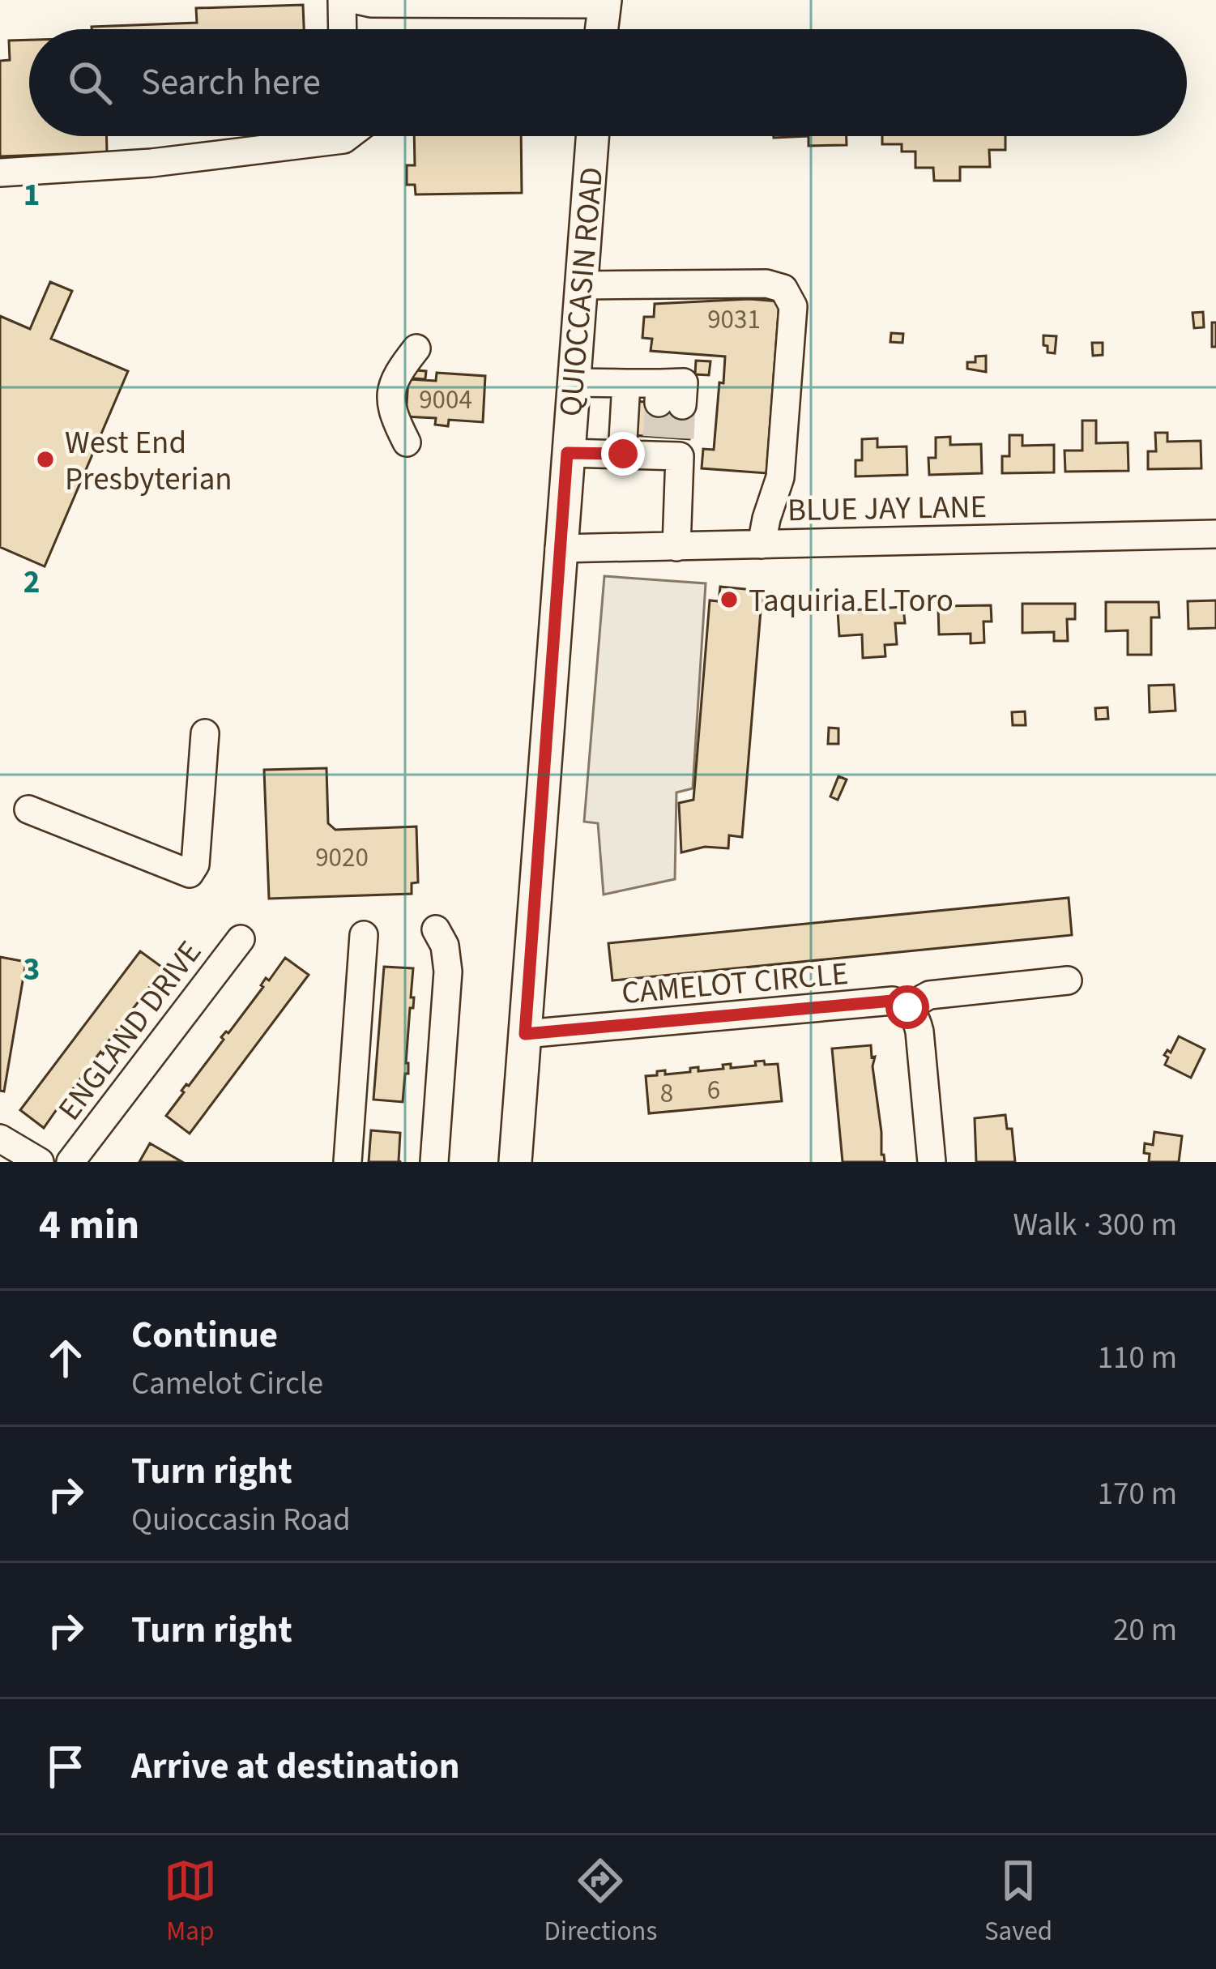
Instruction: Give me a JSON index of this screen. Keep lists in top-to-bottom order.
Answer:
{
  "streets": {
    "main road": ["QUIOCCASIN ROAD"],
    "street": ["BLUE JAY LANE", "CAMELOT CIRCLE", "ENGLAND DRIVE"]
  },
  "crossings": [
    ["QUIOCCASIN ROAD", "BLUE JAY LANE"],
    ["QUIOCCASIN ROAD", "CAMELOT CIRCLE"]
  ],
  "places": ["West End Presbyterian", "Taquiria El Toro"],
  "house_numbers": [
    "9031",
    "9004",
    "9020",
    "6",
    "8"
  ],
  "page": {
    "search": "Search here",
    "heading": ["4 min", "Walk · 300 m"],
    "list": [
      ["Continue", "Camelot Circle", "110 m"],
      ["Turn right", "Quioccasin Road", "170 m"],
      ["Turn right", "20 m"],
      "Arrive at destination"
    ],
    "nav": ["Map", "Directions", "Saved"]
  },
  "grid": {
    "rows": ["1", "2", "3"]
  }
}
